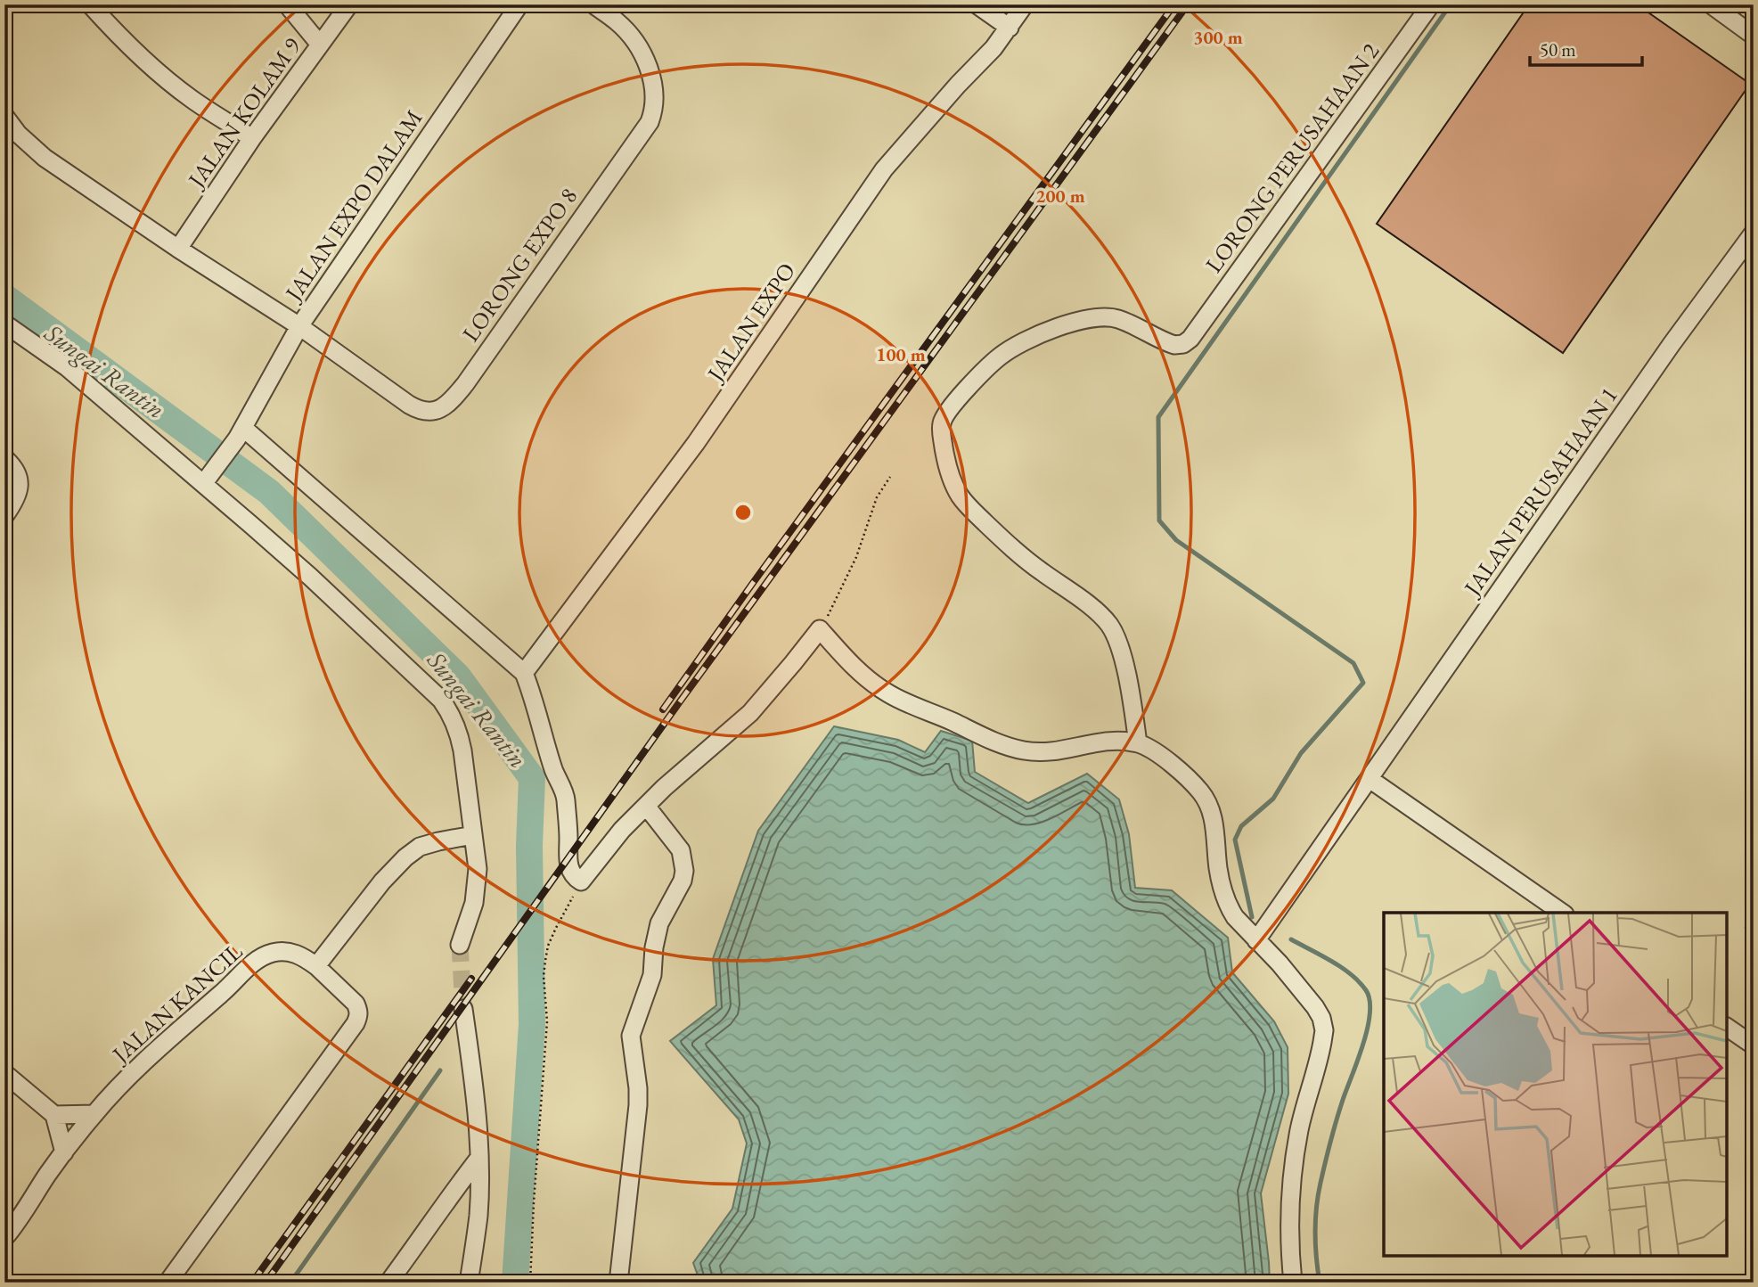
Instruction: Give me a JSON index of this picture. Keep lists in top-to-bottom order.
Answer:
{
  "streets": {
    "street": [
      "JALAN KOLAM 9",
      "LORONG PERUSAHAAN 2",
      "JALAN EXPO DALAM",
      "LORONG EXPO 8",
      "JALAN EXPO",
      "JALAN PERUSAHAAN 1",
      "JALAN KANCIL"
    ]
  },
  "crossings": [
    ["JALAN EXPO DALAM", "LORONG EXPO 8"]
  ],
  "water": ["Sungai Rantin"],
  "scale_bar": "50 m",
  "rings": ["300 m", "200 m", "100 m"]
}
